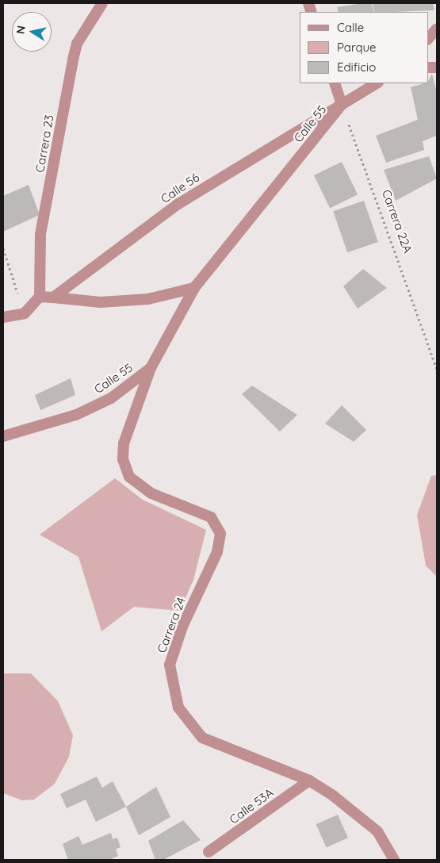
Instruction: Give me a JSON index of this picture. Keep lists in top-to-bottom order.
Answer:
{
  "streets": {
    "street": [
      "Calle 55",
      "Carrera 23",
      "Calle 56",
      "Carrera 24",
      "Calle 53A"
    ],
    "path": ["Carrera 22A"]
  },
  "crossings": [
    ["Calle 55", "Calle 56"],
    ["Calle 55", "Carrera 22A"],
    ["Calle 55", "Carrera 24"],
    ["Calle 56", "Carrera 22A"],
    ["Carrera 24", "Calle 53A"]
  ],
  "legend": ["Calle", "Parque", "Edificio"],
  "north": "left"
}
